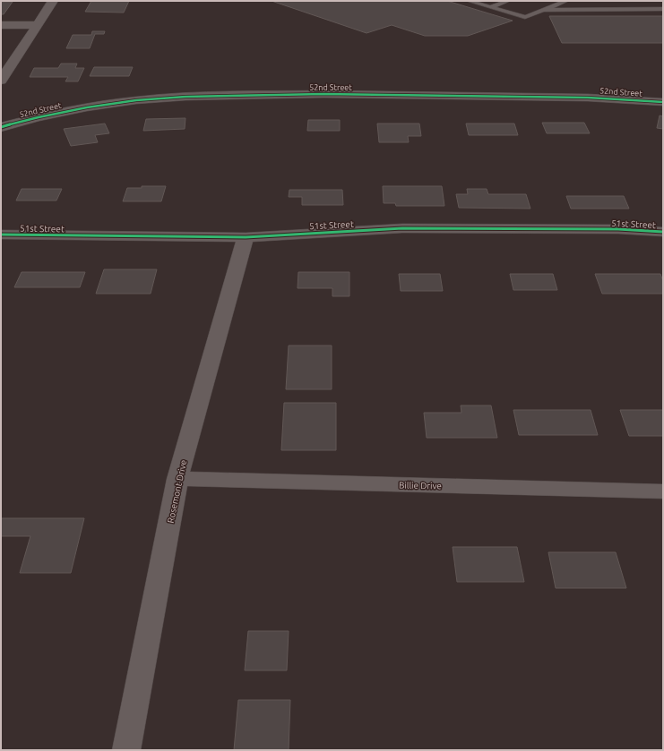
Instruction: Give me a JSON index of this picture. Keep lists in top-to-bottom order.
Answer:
{
  "streets": {
    "street": [
      "52nd Street",
      "51st Street",
      "Billie Drive",
      "Rosemont Drive"
    ]
  },
  "crossings": [
    ["51st Street", "Rosemont Drive"],
    ["Billie Drive", "Rosemont Drive"]
  ]
}
